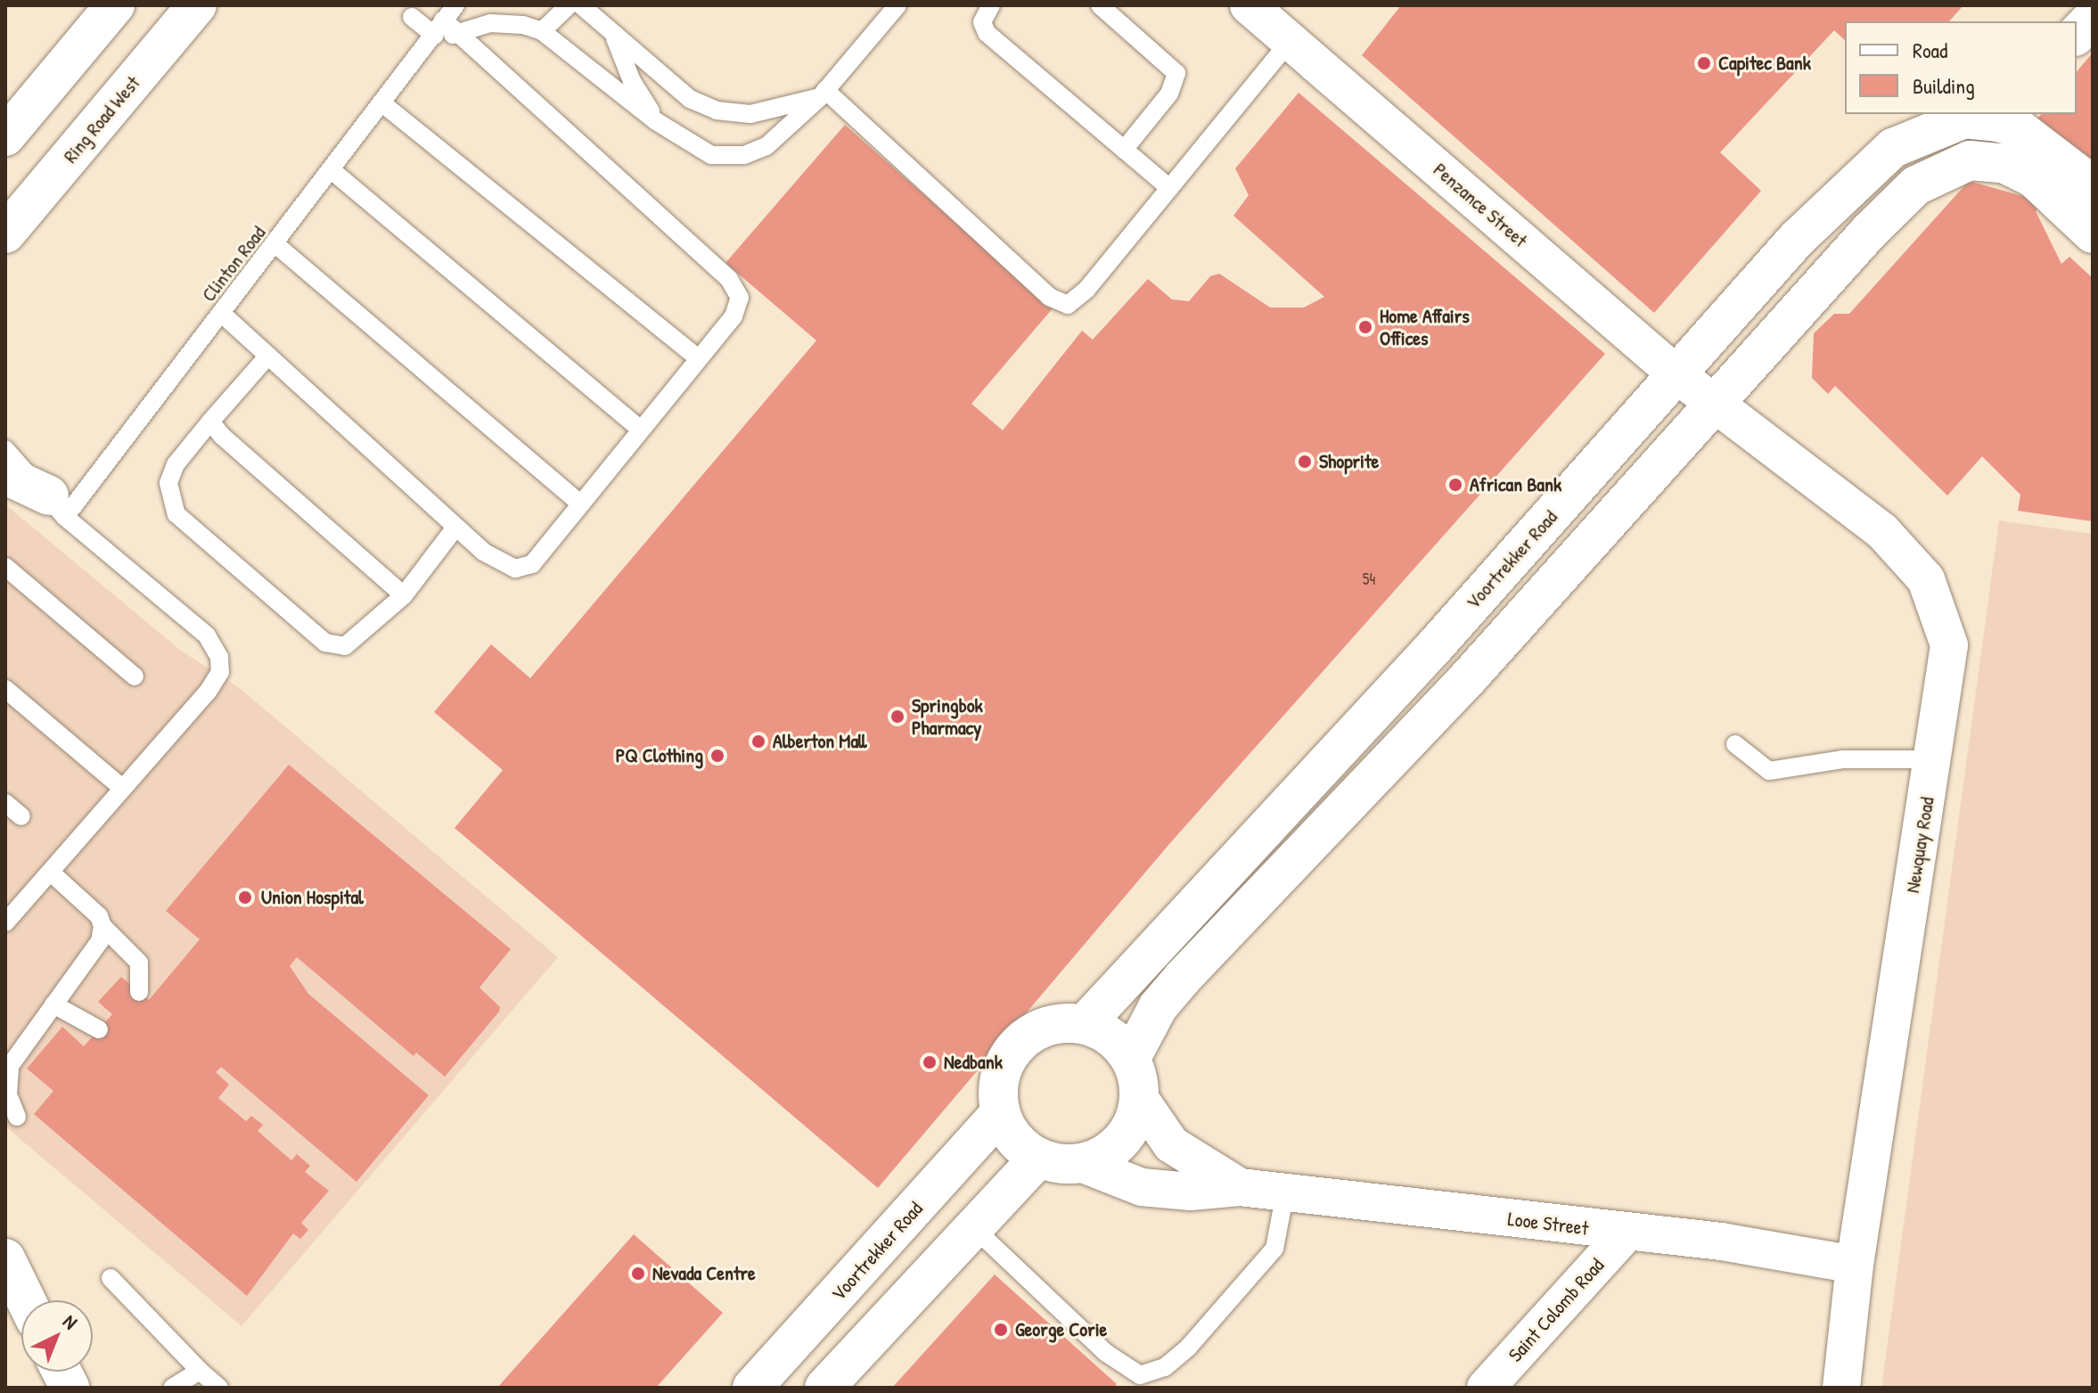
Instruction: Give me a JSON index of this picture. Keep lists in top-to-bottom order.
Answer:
{
  "streets": {
    "main road": ["Ring Road West", "Voortrekker Road"],
    "street": [
      "Penzance Street",
      "Newquay Road",
      "Looe Street",
      "Saint Colomb Road"
    ],
    "lane": ["Clinton Road"]
  },
  "crossings": [
    ["Penzance Street", "Voortrekker Road"],
    ["Penzance Street", "Newquay Road"],
    ["Voortrekker Road", "Looe Street"],
    ["Newquay Road", "Looe Street"],
    ["Looe Street", "Saint Colomb Road"]
  ],
  "places": [
    "Capitec Bank",
    "Home Affairs Offices",
    "Shoprite",
    "African Bank",
    "Springbok Pharmacy",
    "Alberton Mall",
    "PQ Clothing",
    "Union Hospital",
    "Nedbank",
    "Nevada Centre",
    "George Corie"
  ],
  "house_numbers": ["54"],
  "legend": ["Road", "Building"],
  "north": "top right"
}
